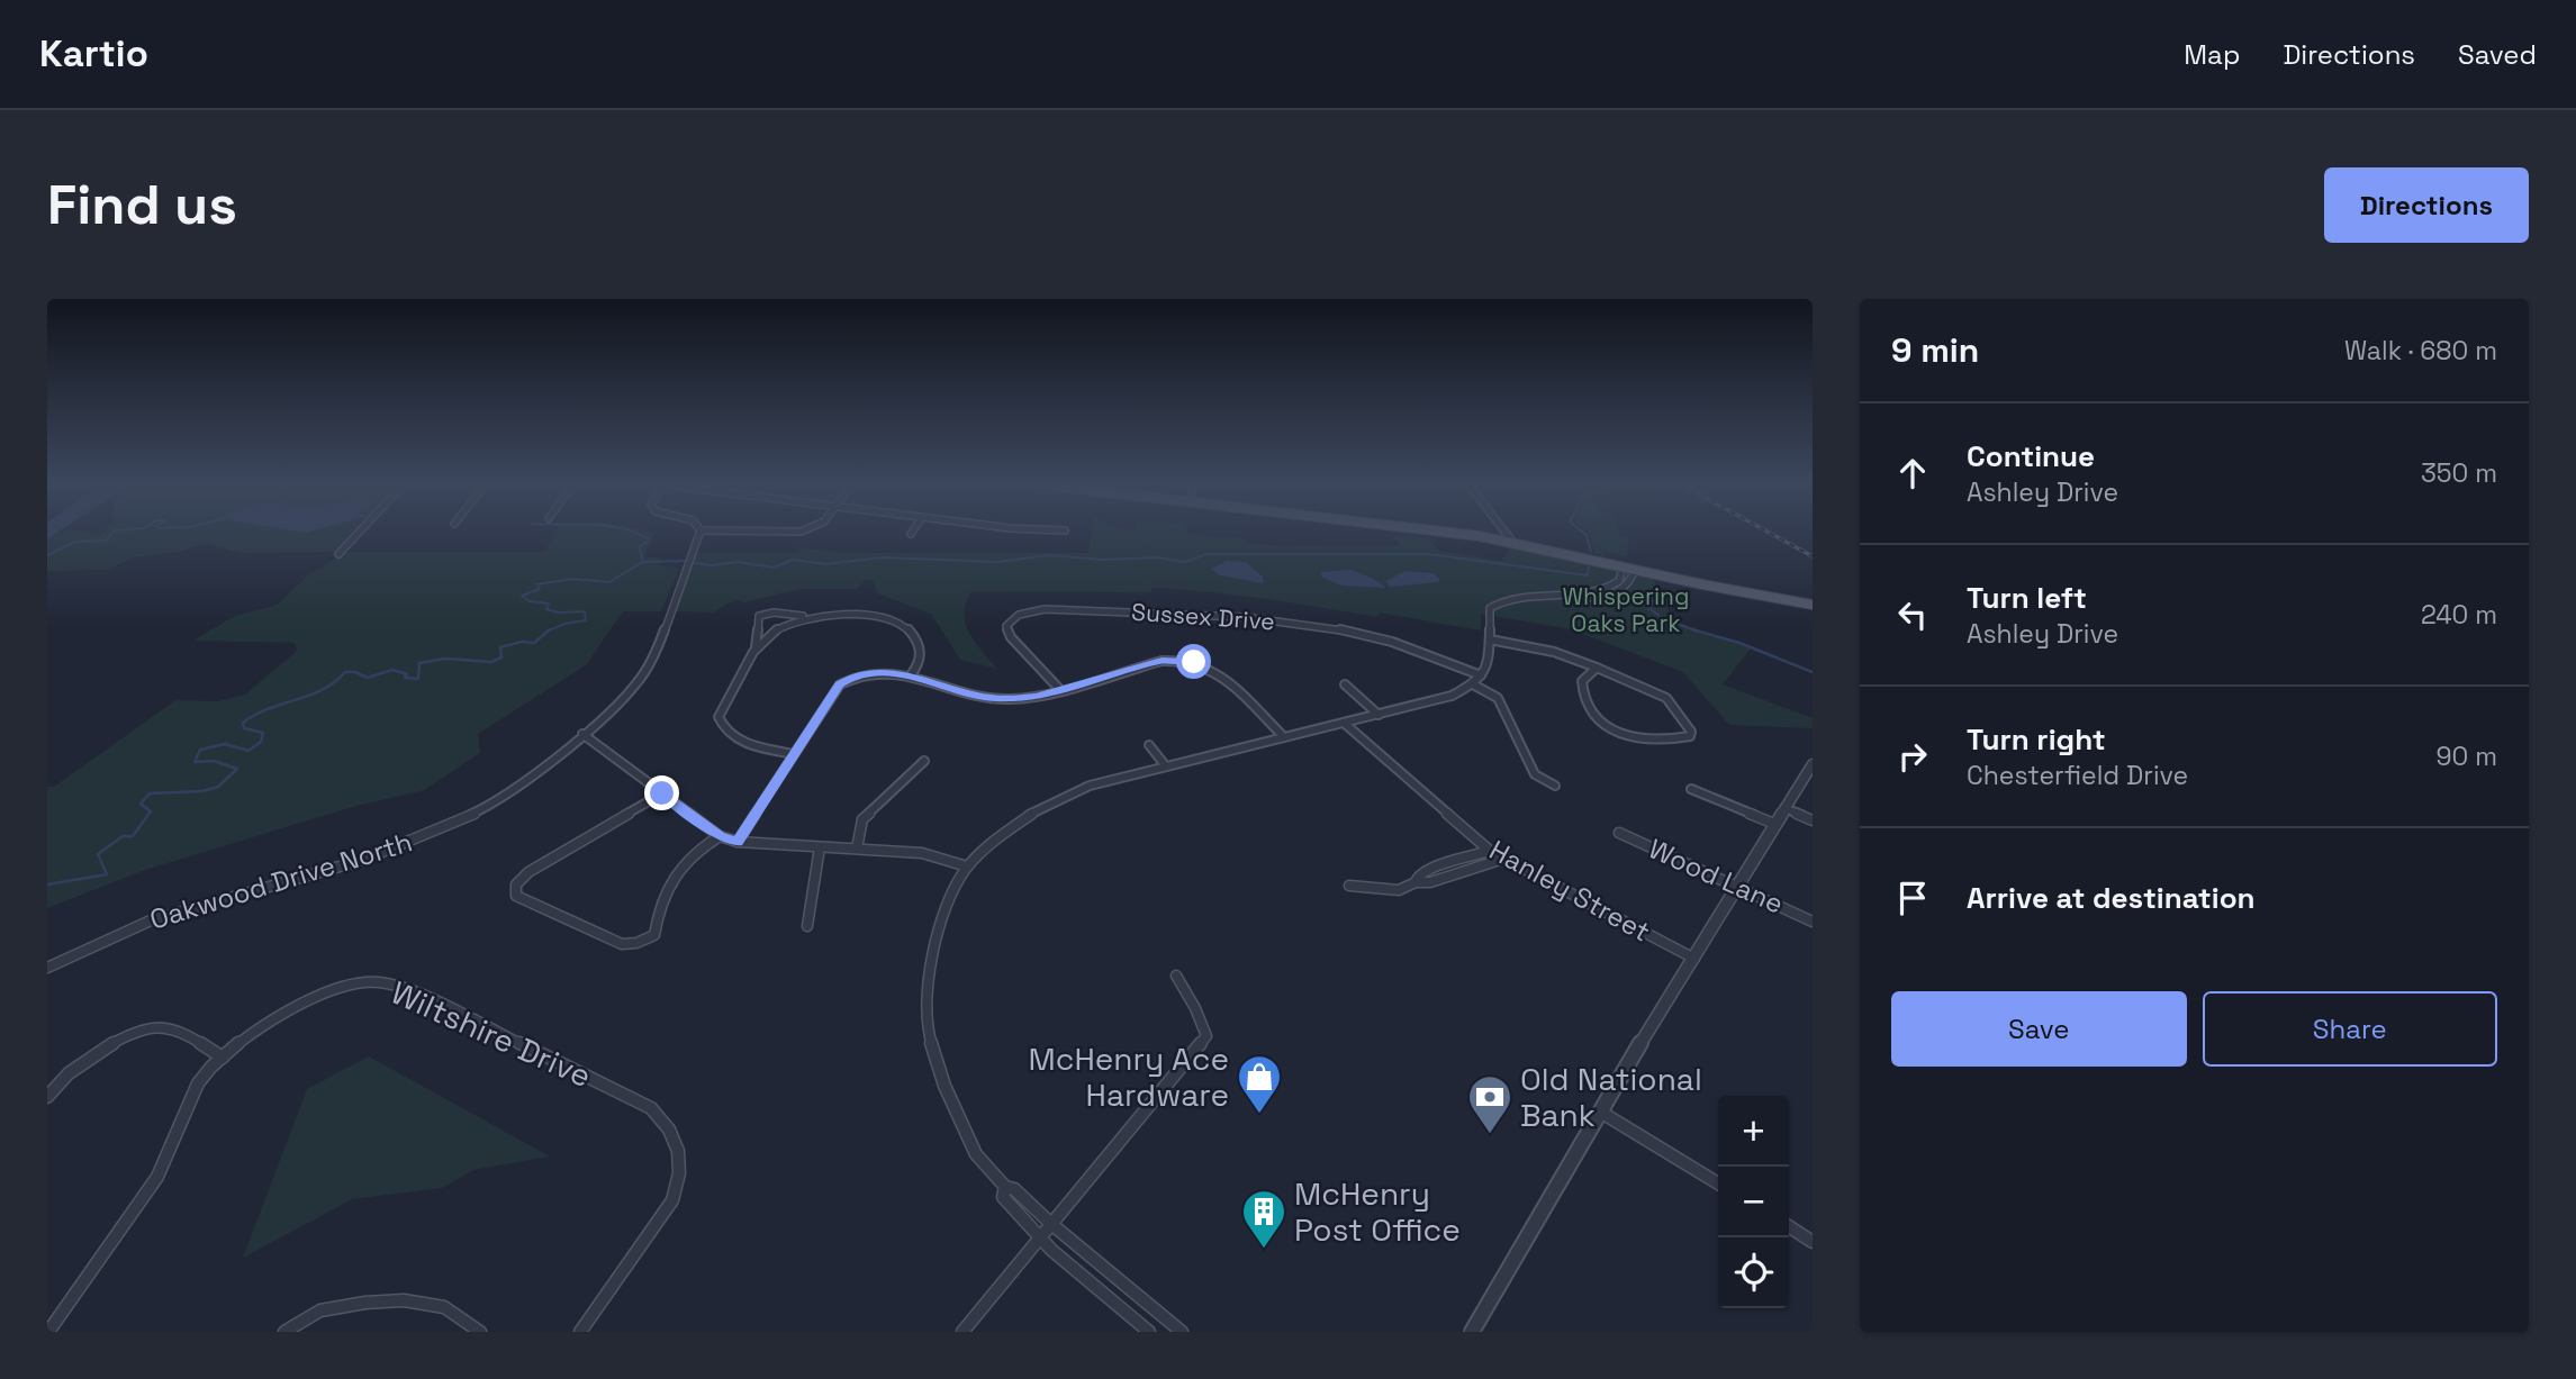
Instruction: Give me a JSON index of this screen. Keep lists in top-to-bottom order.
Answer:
{
  "streets": {
    "street": [
      "Sussex Drive",
      "Wood Lane",
      "Oakwood Drive North",
      "Hanley Street",
      "Wiltshire Drive"
    ]
  },
  "parks": ["Whispering Oaks Park"],
  "places": {
    "shop": ["McHenry Ace Hardware"],
    "bank": ["Old National Bank"],
    "building": ["McHenry Post Office"]
  },
  "page": {
    "header": "Kartio",
    "nav": ["Map", "Directions", "Saved"],
    "buttons": [
      "Directions",
      ["Save", "Share"]
    ],
    "title": "Find us",
    "heading": ["9 min", "Walk · 680 m"],
    "list": [
      ["Continue", "Ashley Drive", "350 m"],
      ["Turn left", "Ashley Drive", "240 m"],
      ["Turn right", "Chesterfield Drive", "90 m"],
      "Arrive at destination"
    ],
    "map_buttons": ["+", "−"]
  }
}
